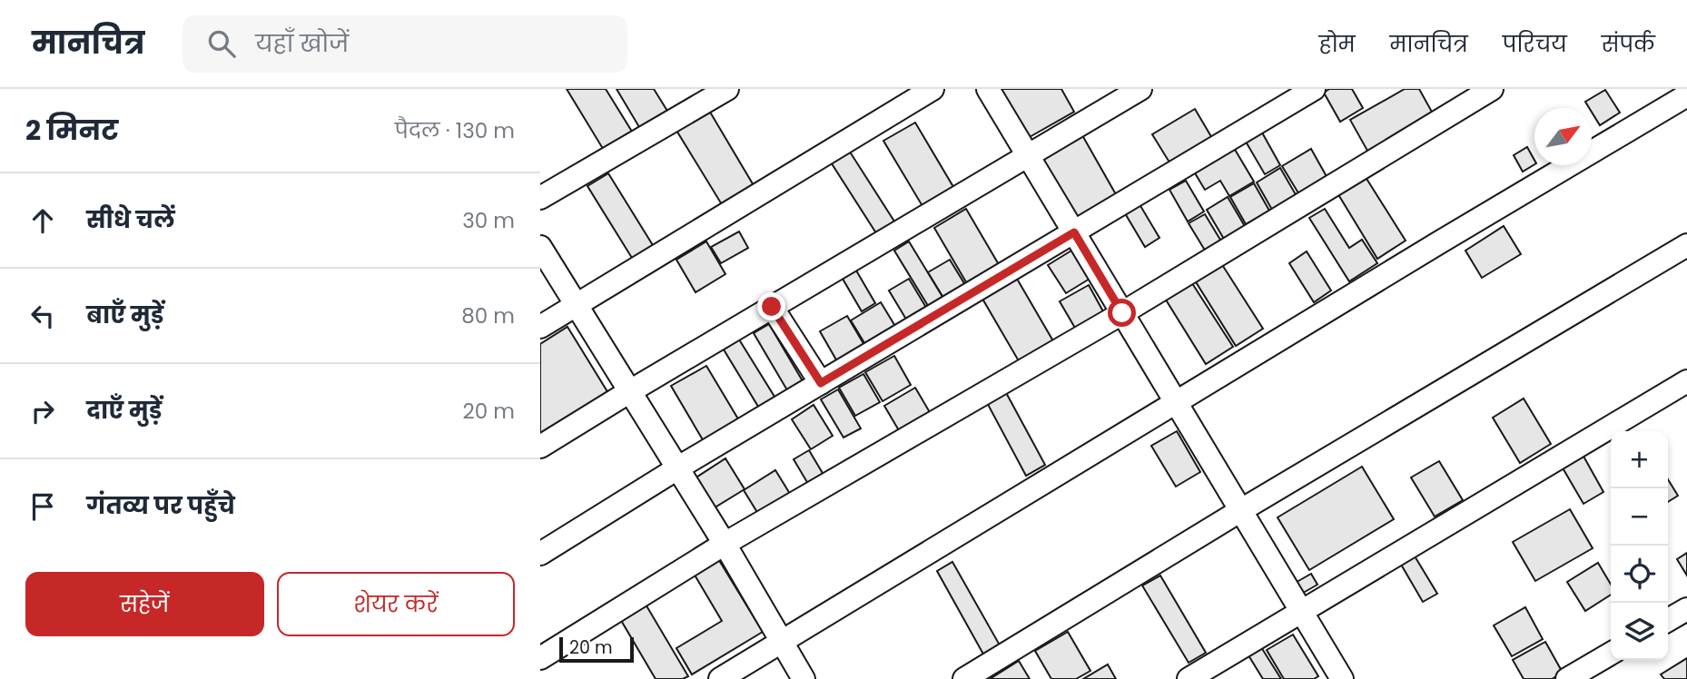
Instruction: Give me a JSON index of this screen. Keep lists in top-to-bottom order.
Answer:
{
  "scale_bar": "20 m",
  "north": "top right",
  "page": {
    "header": "मानचित्र",
    "search": "यहाँ खोजें",
    "nav": [
      "होम",
      "मानचित्र",
      "परिचय",
      "संपर्क"
    ],
    "heading": ["2 मिनट", "पैदल · 130 m"],
    "list": [
      ["सीधे चलें", "30 m"],
      ["बाएँ मुड़ें", "80 m"],
      ["दाएँ मुड़ें", "20 m"],
      "गंतव्य पर पहुँचे"
    ],
    "map_buttons": ["+", "−"],
    "buttons": ["सहेजें", "शेयर करें"],
    "scale": "20 m"
  }
}
